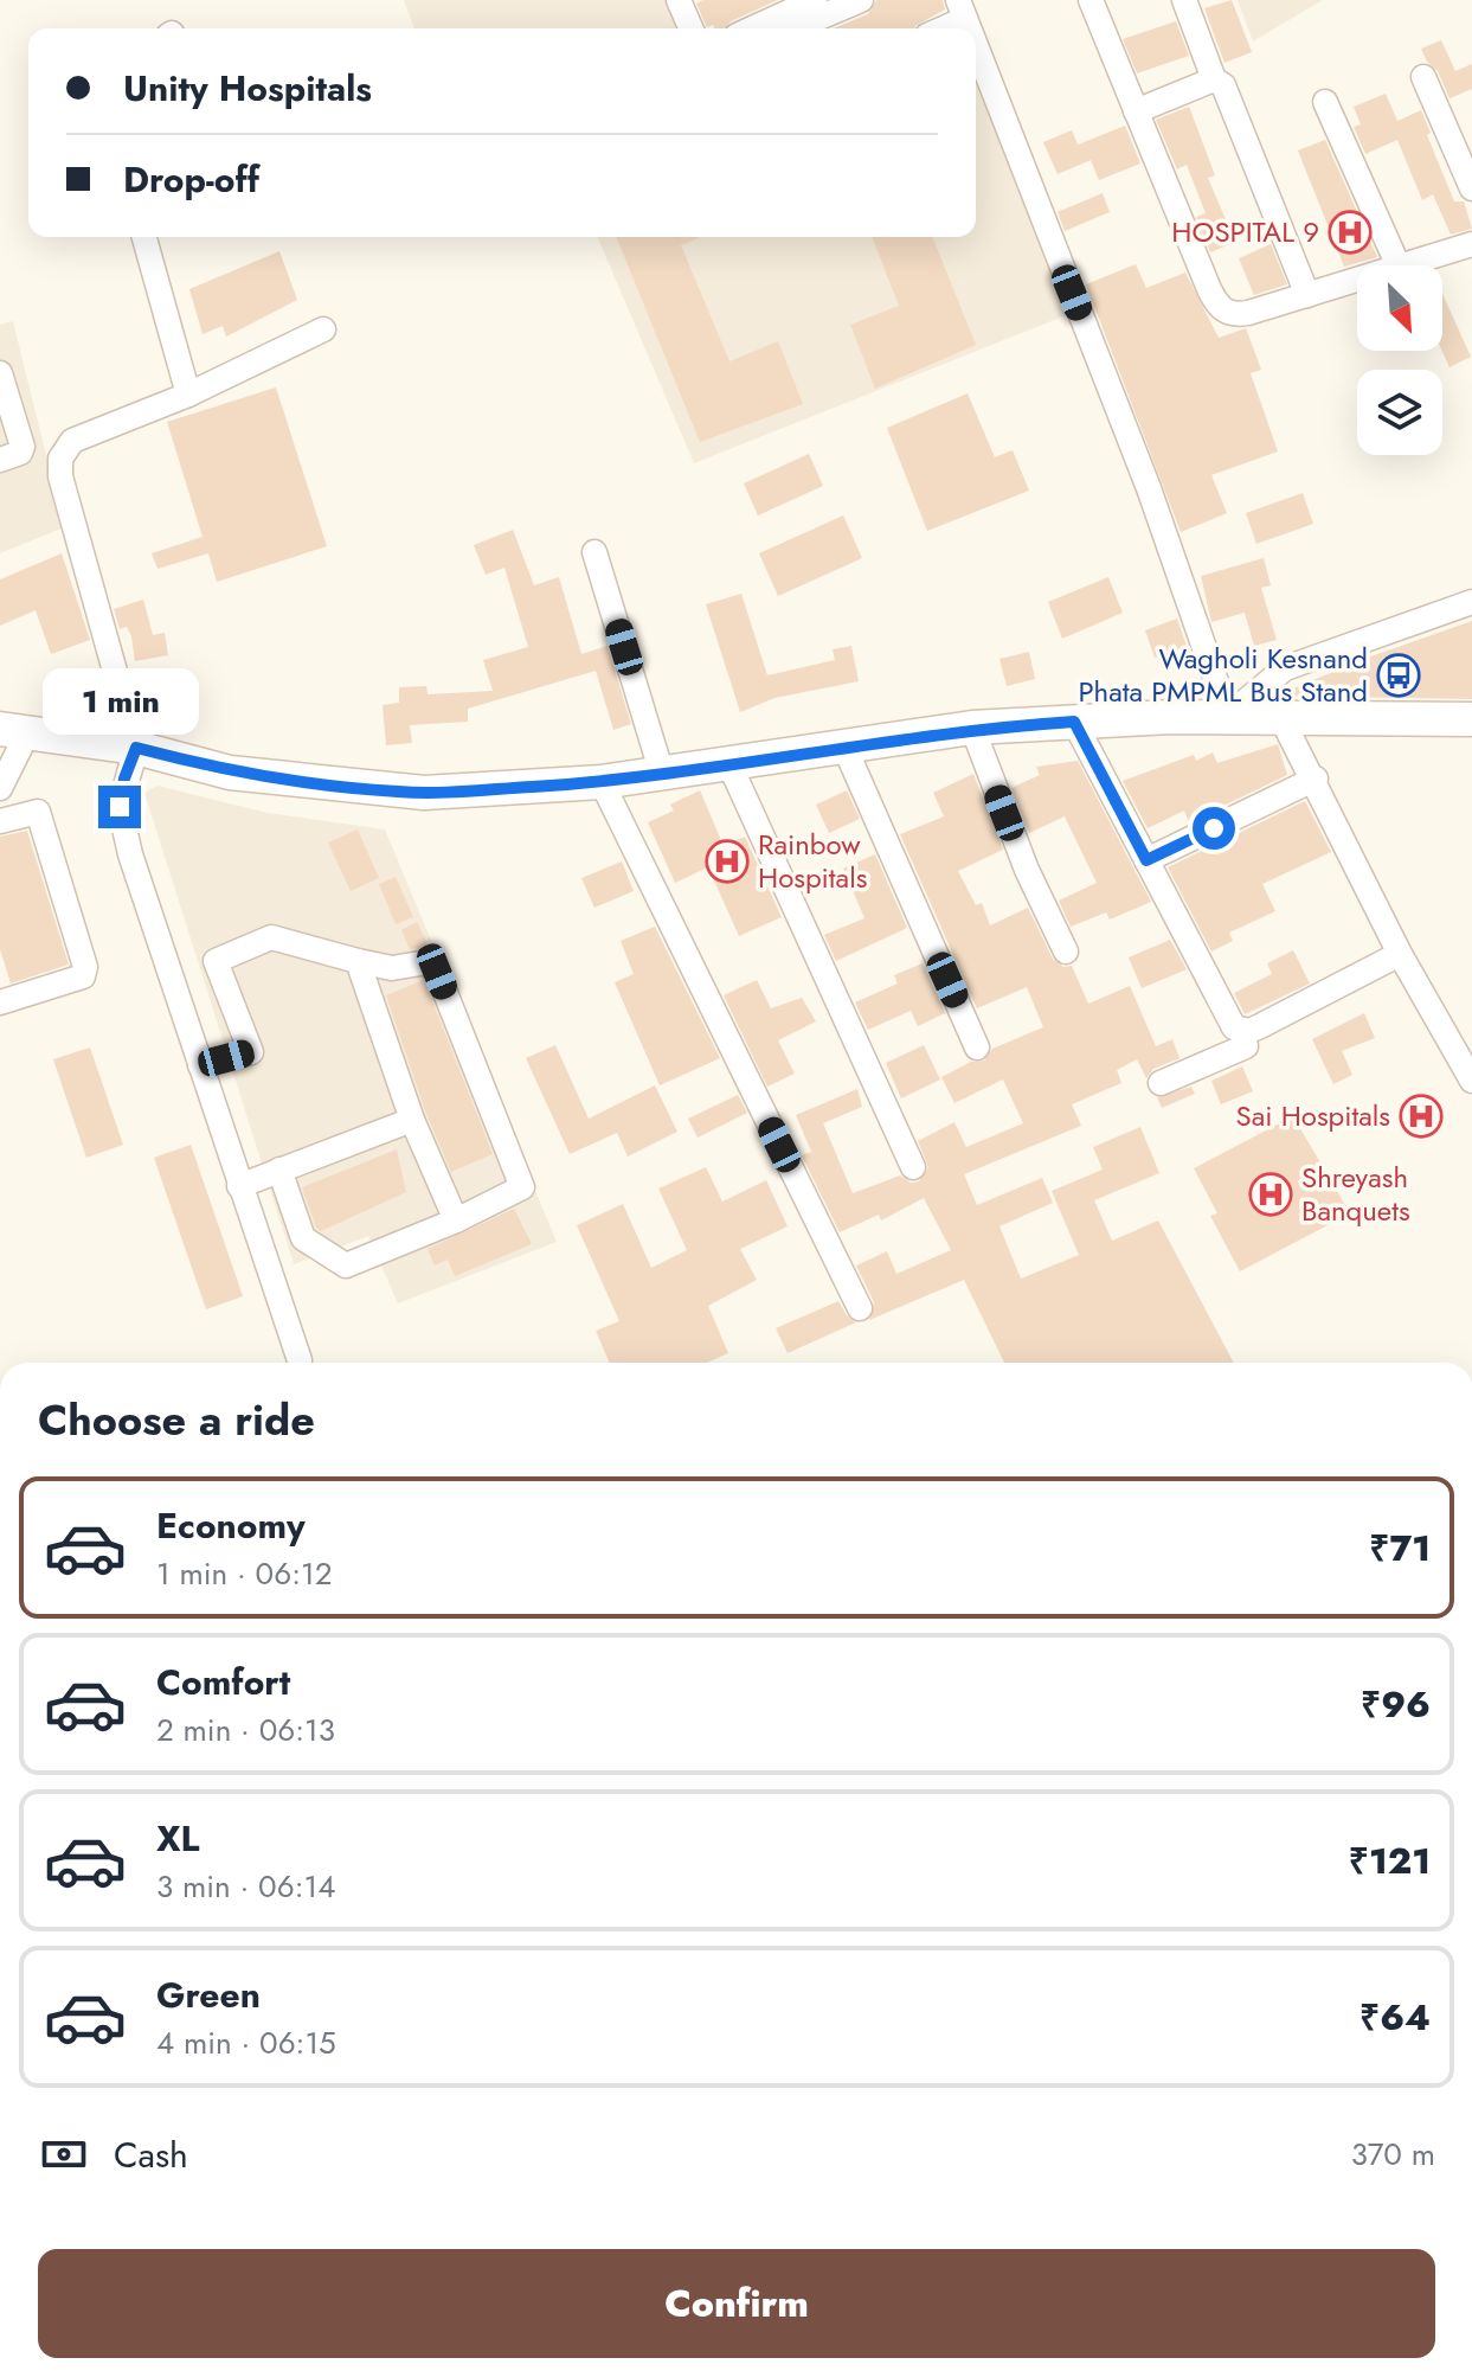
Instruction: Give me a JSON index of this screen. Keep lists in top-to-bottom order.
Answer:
{
  "places": {
    "hospital": [
      "HOSPITAL 9",
      "Rainbow Hospitals",
      "Sai Hospitals",
      "Shreyash Banquets"
    ],
    "bus stop": ["Wagholi Kesnand Phata PMPML Bus Stand"]
  },
  "north": "bottom right",
  "page": {
    "banner": ["Unity Hospitals", "Drop-off"],
    "bubble": "1 min",
    "heading": "Choose a ride",
    "list": [
      {
        "name": "Economy",
        "note": "1 min · 06:12",
        "value": "₹71"
      },
      {
        "name": "Comfort",
        "note": "2 min · 06:13",
        "value": "₹96"
      },
      {
        "name": "XL",
        "note": "3 min · 06:14",
        "value": "₹121"
      },
      {
        "name": "Green",
        "note": "4 min · 06:15",
        "value": "₹64"
      }
    ],
    "pay": ["Cash", "370 m"],
    "buttons": "Confirm"
  }
}
